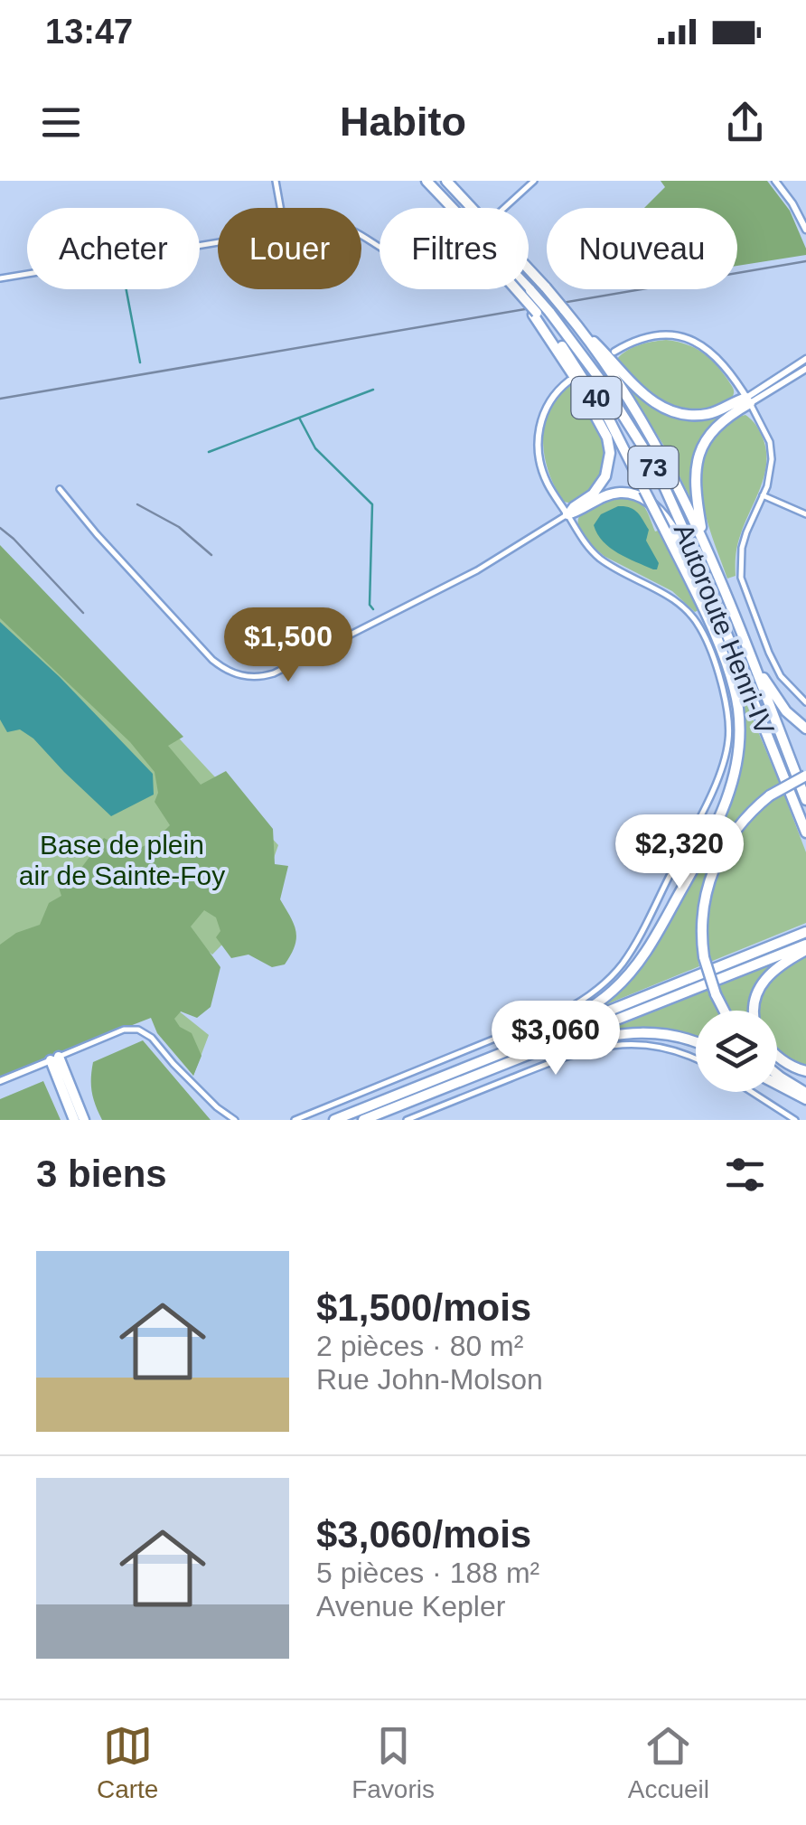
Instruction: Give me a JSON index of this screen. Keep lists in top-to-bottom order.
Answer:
{
  "streets": {
    "highway": ["40", "73", "Autoroute Henri-IV"]
  },
  "crossings": [
    ["40", "Autoroute Henri-IV"]
  ],
  "parks": ["Base de plein air de Sainte-Foy"],
  "page": {
    "status": "13:47",
    "header": "Habito",
    "chip": [
      "Acheter",
      "Louer",
      "Filtres",
      "Nouveau"
    ],
    "price": ["$1,500", "$2,320", "$3,060"],
    "heading": "3 biens",
    "list": [
      {
        "name": "$1,500/mois",
        "note": "2 pièces · 80 m² · Rue John-Molson"
      },
      {
        "name": "$3,060/mois",
        "note": "5 pièces · 188 m² · Avenue Kepler"
      }
    ],
    "tabs": ["Carte", "Favoris", "Accueil"]
  }
}
